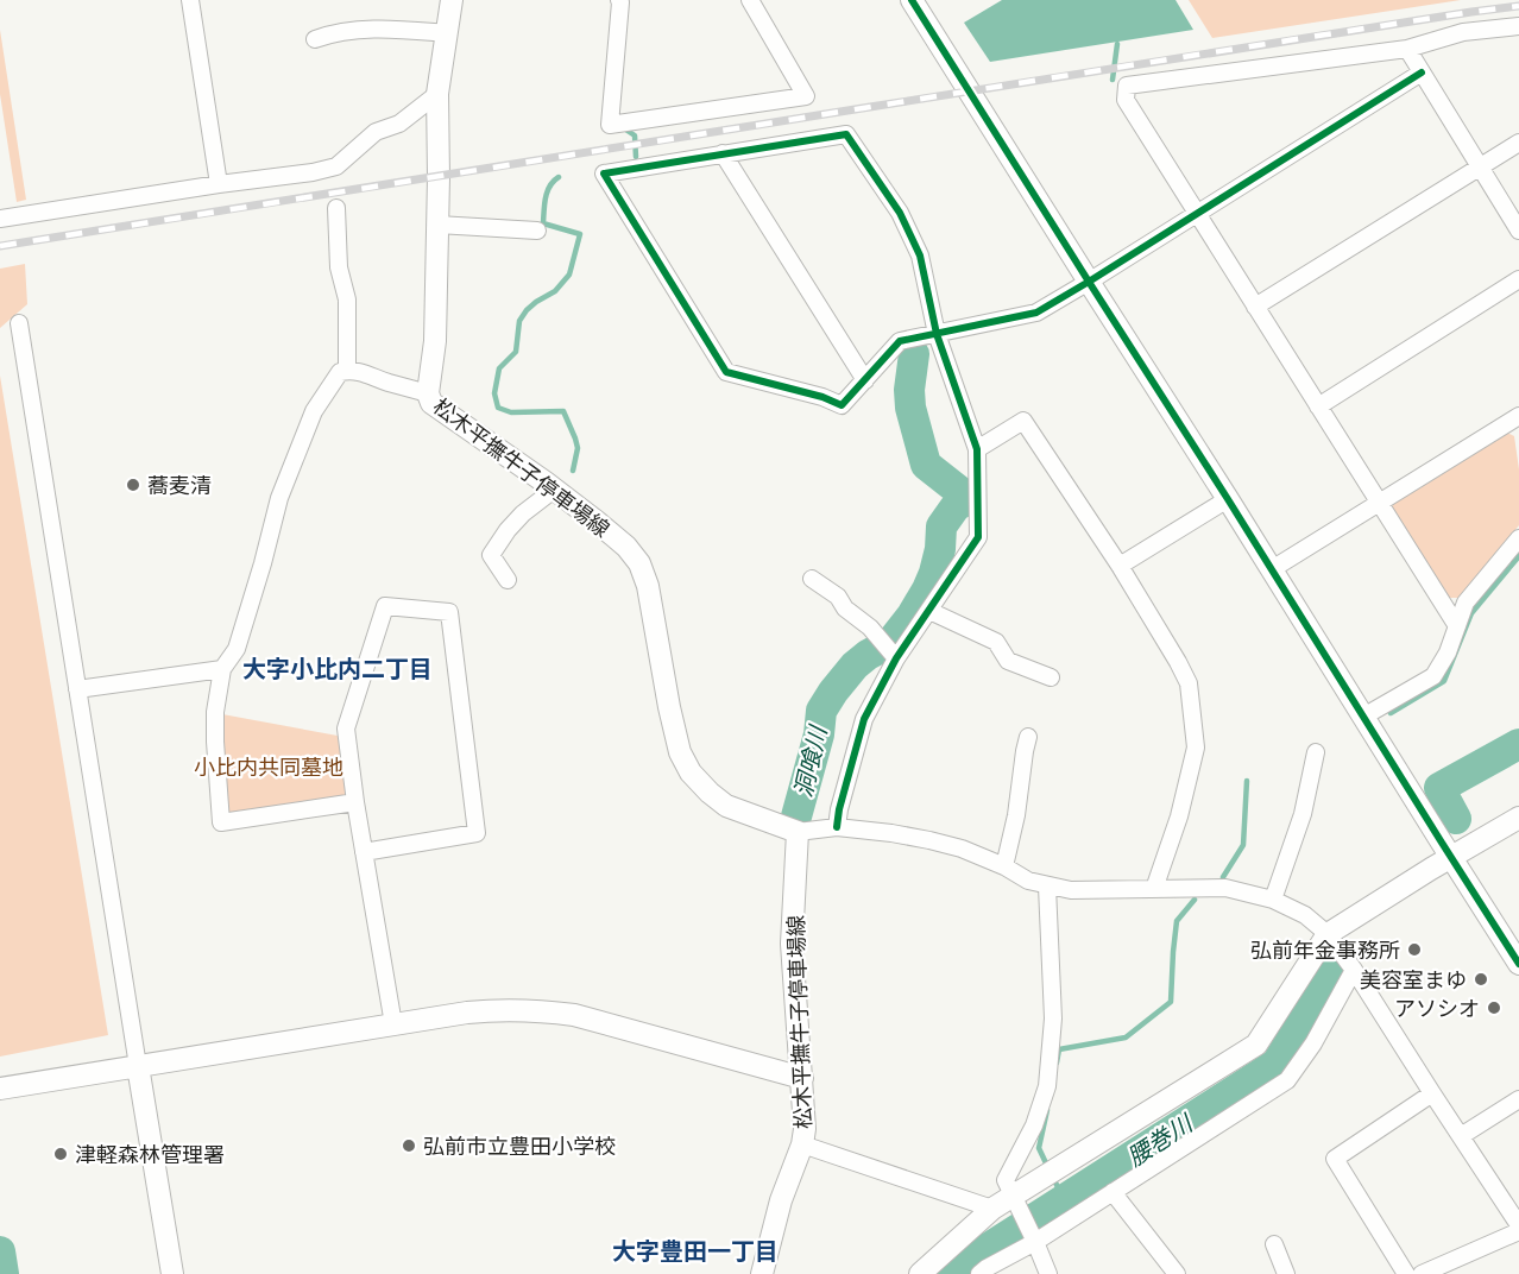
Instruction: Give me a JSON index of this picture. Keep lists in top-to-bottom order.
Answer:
{
  "streets": {
    "street": ["松木平撫牛子停車場線"]
  },
  "districts": ["大字小比内二丁目", "大字豊田一丁目"],
  "water": ["洞喰川", "腰巻川"],
  "parks": ["小比内共同墓地"],
  "places": [
    "蕎麦清",
    "弘前年金事務所",
    "美容室まゆ",
    "アソシオ",
    "弘前市立豊田小学校",
    "津軽森林管理署"
  ]
}
